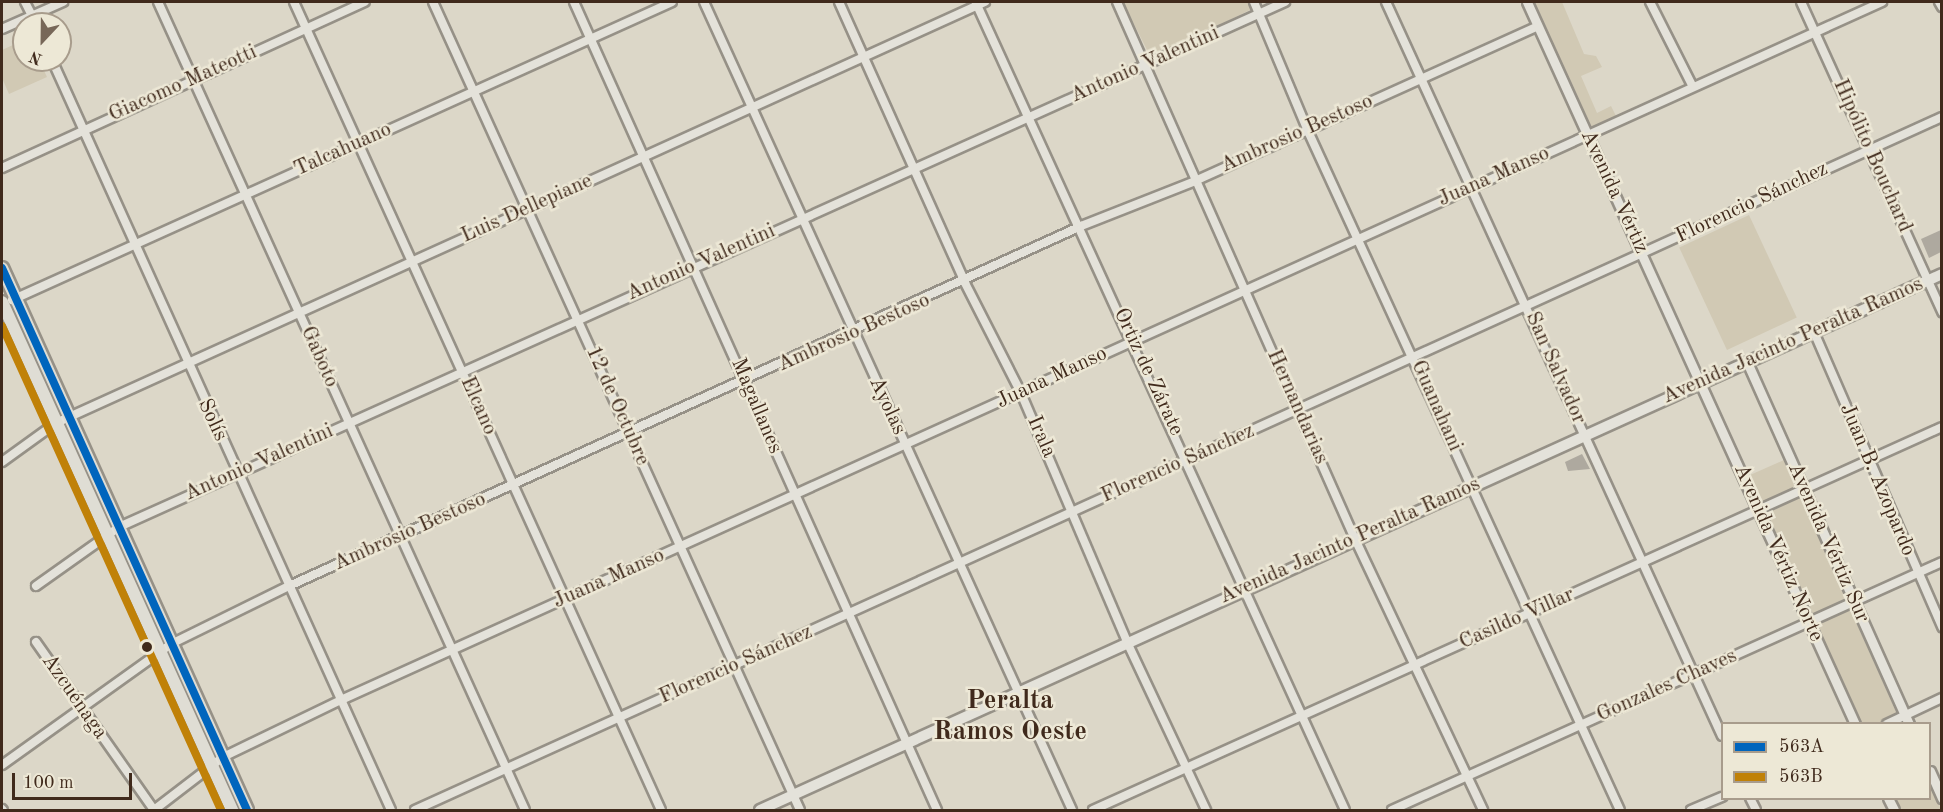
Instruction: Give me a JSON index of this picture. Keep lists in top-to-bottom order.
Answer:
{
  "streets": {
    "main road": ["Avenida Jacinto Peralta Ramos"],
    "street": [
      "Antonio Valentini",
      "Giacomo Mateotti",
      "Ambrosio Bestoso",
      "Talcahuano",
      "Hipólito Bouchard",
      "Juana Manso",
      "Avenida Vértiz",
      "Florencio Sánchez",
      "Luis Dellepiane",
      "Gaboto",
      "San Salvador",
      "Ortiz de Zárate",
      "Elcano",
      "12 de Octubre",
      "Magallanes",
      "Ayolas",
      "Guanahani",
      "Hernandarias",
      "Solís",
      "Irala",
      "Juan B. Azopardo",
      "Avenida Vértiz Sur",
      "Avenida Vértiz Norte",
      "Casildo Villar",
      "Gonzales Chaves",
      "Azcuénaga"
    ]
  },
  "crossings": [
    ["Antonio Valentini", "Gaboto"],
    ["Antonio Valentini", "Ortiz de Zárate"],
    ["Antonio Valentini", "Elcano"],
    ["Antonio Valentini", "12 de Octubre"],
    ["Antonio Valentini", "Magallanes"],
    ["Antonio Valentini", "Ayolas"],
    ["Antonio Valentini", "Guanahani"],
    ["Antonio Valentini", "Hernandarias"],
    ["Antonio Valentini", "Solís"],
    ["Antonio Valentini", "Irala"],
    ["Giacomo Mateotti", "Gaboto"],
    ["Giacomo Mateotti", "Elcano"],
    ["Giacomo Mateotti", "Solís"],
    ["Ambrosio Bestoso", "Avenida Vértiz"],
    ["Ambrosio Bestoso", "Gaboto"],
    ["Ambrosio Bestoso", "San Salvador"],
    ["Ambrosio Bestoso", "Ortiz de Zárate"],
    ["Ambrosio Bestoso", "Elcano"],
    ["Ambrosio Bestoso", "12 de Octubre"],
    ["Ambrosio Bestoso", "Magallanes"],
    ["Ambrosio Bestoso", "Ayolas"],
    ["Ambrosio Bestoso", "Guanahani"],
    ["Ambrosio Bestoso", "Hernandarias"],
    ["Ambrosio Bestoso", "Solís"],
    ["Ambrosio Bestoso", "Irala"],
    ["Ambrosio Bestoso", "Azcuénaga"],
    ["Talcahuano", "Gaboto"],
    ["Talcahuano", "Elcano"],
    ["Talcahuano", "12 de Octubre"],
    ["Talcahuano", "Magallanes"],
    ["Talcahuano", "Solís"],
    ["Hipólito Bouchard", "Juana Manso"],
    ["Hipólito Bouchard", "Florencio Sánchez"],
    ["Hipólito Bouchard", "Avenida Jacinto Peralta Ramos"],
    ["Juana Manso", "Avenida Vértiz"],
    ["Juana Manso", "Gaboto"],
    ["Juana Manso", "San Salvador"],
    ["Juana Manso", "Ortiz de Zárate"],
    ["Juana Manso", "Elcano"],
    ["Juana Manso", "12 de Octubre"],
    ["Juana Manso", "Magallanes"],
    ["Juana Manso", "Ayolas"],
    ["Juana Manso", "Guanahani"],
    ["Juana Manso", "Hernandarias"],
    ["Juana Manso", "Solís"],
    ["Juana Manso", "Irala"],
    ["Avenida Vértiz", "Florencio Sánchez"],
    ["Avenida Vértiz", "Avenida Jacinto Peralta Ramos"],
    ["Avenida Vértiz", "Avenida Vértiz Norte"],
    ["Florencio Sánchez", "Gaboto"],
    ["Florencio Sánchez", "San Salvador"],
    ["Florencio Sánchez", "Ortiz de Zárate"],
    ["Florencio Sánchez", "Elcano"],
    ["Florencio Sánchez", "12 de Octubre"],
    ["Florencio Sánchez", "Magallanes"],
    ["Florencio Sánchez", "Ayolas"],
    ["Florencio Sánchez", "Guanahani"],
    ["Florencio Sánchez", "Hernandarias"],
    ["Florencio Sánchez", "Irala"],
    ["Luis Dellepiane", "Gaboto"],
    ["Luis Dellepiane", "Ortiz de Zárate"],
    ["Luis Dellepiane", "Elcano"],
    ["Luis Dellepiane", "12 de Octubre"],
    ["Luis Dellepiane", "Magallanes"],
    ["Luis Dellepiane", "Ayolas"],
    ["Luis Dellepiane", "Solís"],
    ["Luis Dellepiane", "Irala"],
    ["Avenida Jacinto Peralta Ramos", "San Salvador"],
    ["Avenida Jacinto Peralta Ramos", "Ortiz de Zárate"],
    ["Avenida Jacinto Peralta Ramos", "12 de Octubre"],
    ["Avenida Jacinto Peralta Ramos", "Magallanes"],
    ["Avenida Jacinto Peralta Ramos", "Ayolas"],
    ["Avenida Jacinto Peralta Ramos", "Guanahani"],
    ["Avenida Jacinto Peralta Ramos", "Hernandarias"],
    ["Avenida Jacinto Peralta Ramos", "Irala"],
    ["Avenida Jacinto Peralta Ramos", "Juan B. Azopardo"],
    ["Avenida Jacinto Peralta Ramos", "Avenida Vértiz Sur"],
    ["Avenida Jacinto Peralta Ramos", "Avenida Vértiz Norte"],
    ["San Salvador", "Casildo Villar"],
    ["San Salvador", "Gonzales Chaves"],
    ["Ortiz de Zárate", "Casildo Villar"],
    ["Guanahani", "Casildo Villar"],
    ["Guanahani", "Gonzales Chaves"],
    ["Hernandarias", "Casildo Villar"],
    ["Hernandarias", "Gonzales Chaves"],
    ["Irala", "Casildo Villar"],
    ["Juan B. Azopardo", "Casildo Villar"],
    ["Juan B. Azopardo", "Gonzales Chaves"],
    ["Avenida Vértiz Sur", "Casildo Villar"],
    ["Avenida Vértiz Sur", "Gonzales Chaves"],
    ["Avenida Vértiz Norte", "Casildo Villar"],
    ["Avenida Vértiz Norte", "Gonzales Chaves"]
  ],
  "districts": ["Peralta Ramos Oeste"],
  "lines": ["transit line 563A", "transit line 563B"],
  "legend": ["563A", "563B"],
  "scale_bar": "100 m",
  "north": "bottom"
}
